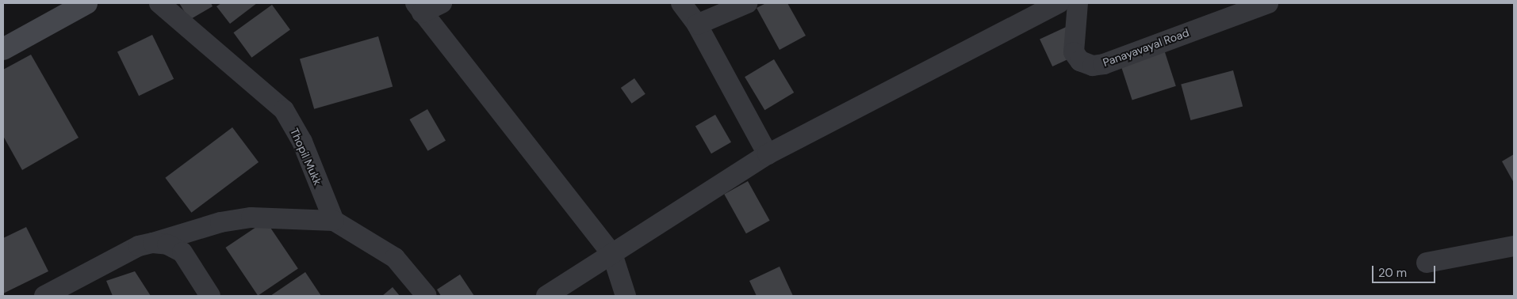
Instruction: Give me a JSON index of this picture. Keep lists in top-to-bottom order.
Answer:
{
  "streets": {
    "street": ["Panayavayal Road", "Thopil Mukk"]
  },
  "scale_bar": "20 m"
}
